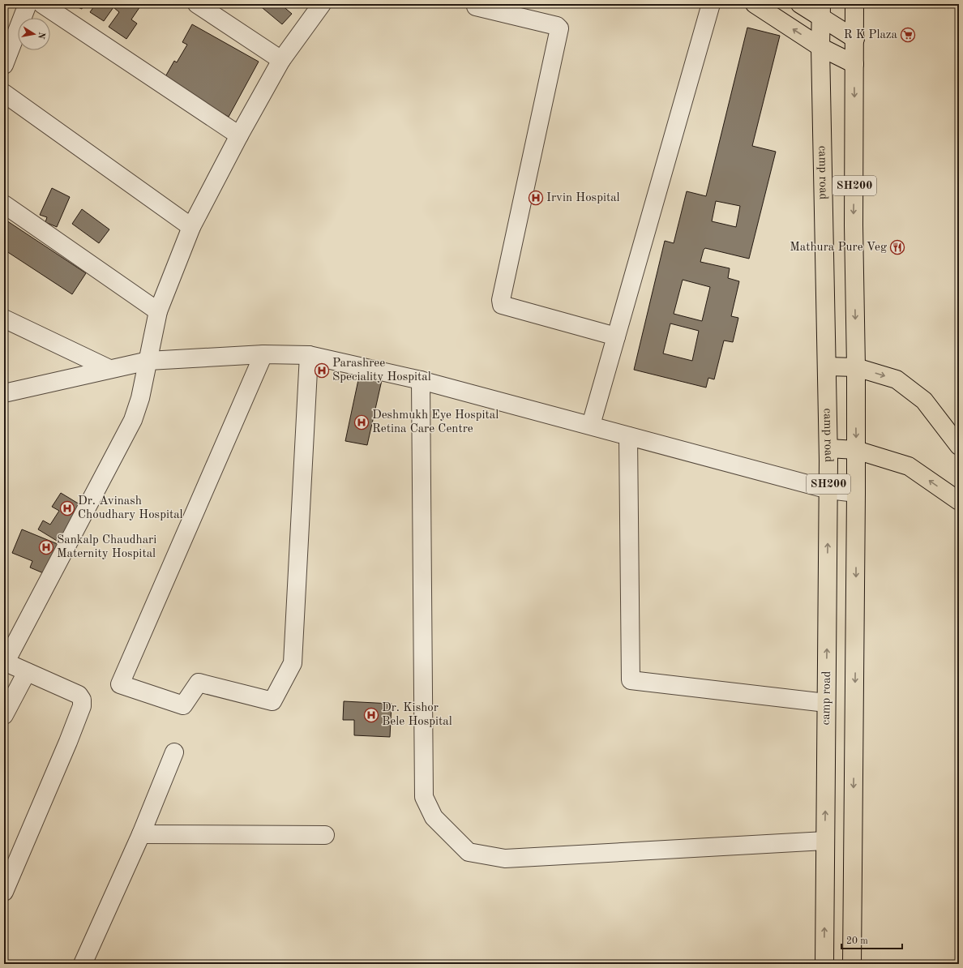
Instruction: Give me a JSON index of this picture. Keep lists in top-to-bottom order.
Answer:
{
  "streets": {
    "main road": ["camp road", "SH200"]
  },
  "places": {
    "supermarket": ["R K Plaza"],
    "hospital": [
      "Irvin Hospital",
      "Parashree Speciality Hospital",
      "Deshmukh Eye Hospital Retina Care Centre",
      "Dr. Avinash Choudhary Hospital",
      "Sankalp Chaudhari Maternity Hospital",
      "Dr. Kishor Bele Hospital"
    ],
    "restaurant": ["Mathura Pure Veg"]
  },
  "scale_bar": "20 m",
  "north": "right"
}
